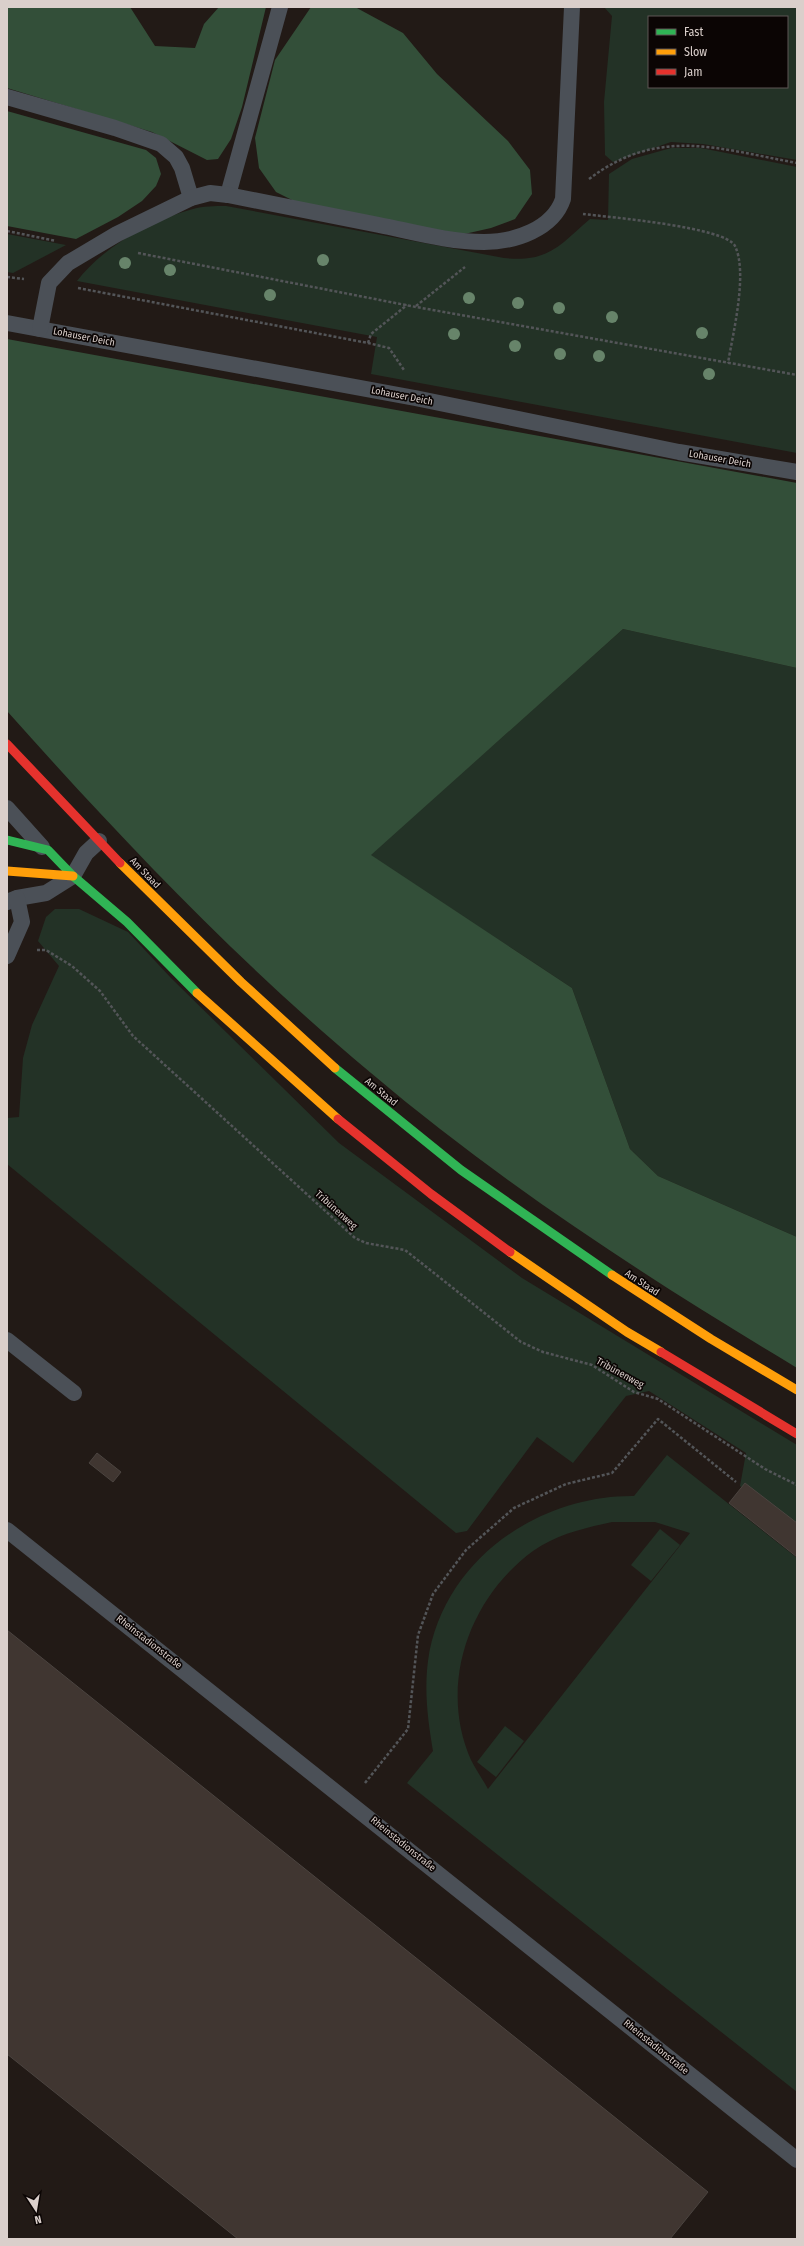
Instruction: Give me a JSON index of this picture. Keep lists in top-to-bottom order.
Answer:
{
  "streets": {
    "street": ["Am Staad"],
    "lane": ["Lohauser Deich", "Rheinstadionstraße"],
    "path": ["Tribünenweg"]
  },
  "legend": ["Fast", "Slow", "Jam"],
  "north": "bottom"
}
